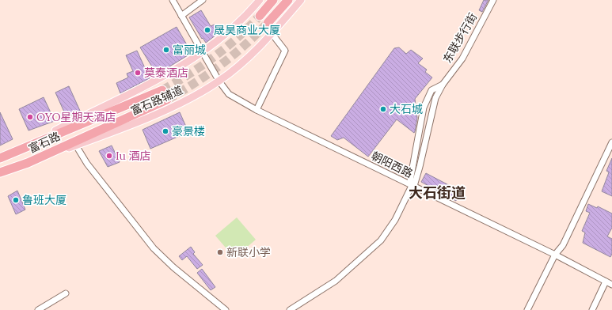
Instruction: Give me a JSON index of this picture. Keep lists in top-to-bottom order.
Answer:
{
  "streets": {
    "highway": ["富石路"],
    "main road": ["富石路辅道"],
    "street": ["东联步行街", "朝阳西路"]
  },
  "crossings": [
    ["富石路辅道", "富石路"],
    ["富石路辅道", "朝阳西路"]
  ],
  "districts": ["大石街道"],
  "places": [
    "晟昊商业大厦",
    "富丽城",
    "莫泰酒店",
    "大石城",
    "OYO星期天酒店",
    "豪景楼",
    "Iu 酒店",
    "鲁班大厦",
    "新联小学"
  ]
}
